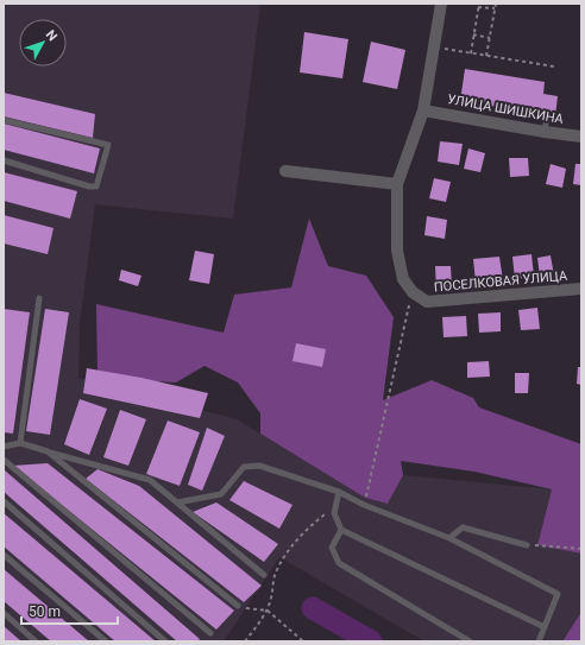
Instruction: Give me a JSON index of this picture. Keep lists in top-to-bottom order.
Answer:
{
  "streets": {
    "street": ["УЛИЦА ШИШКИНА", "ПОСЕЛКОВАЯ УЛИЦА"]
  },
  "scale_bar": "50 m",
  "north": "top right"
}
